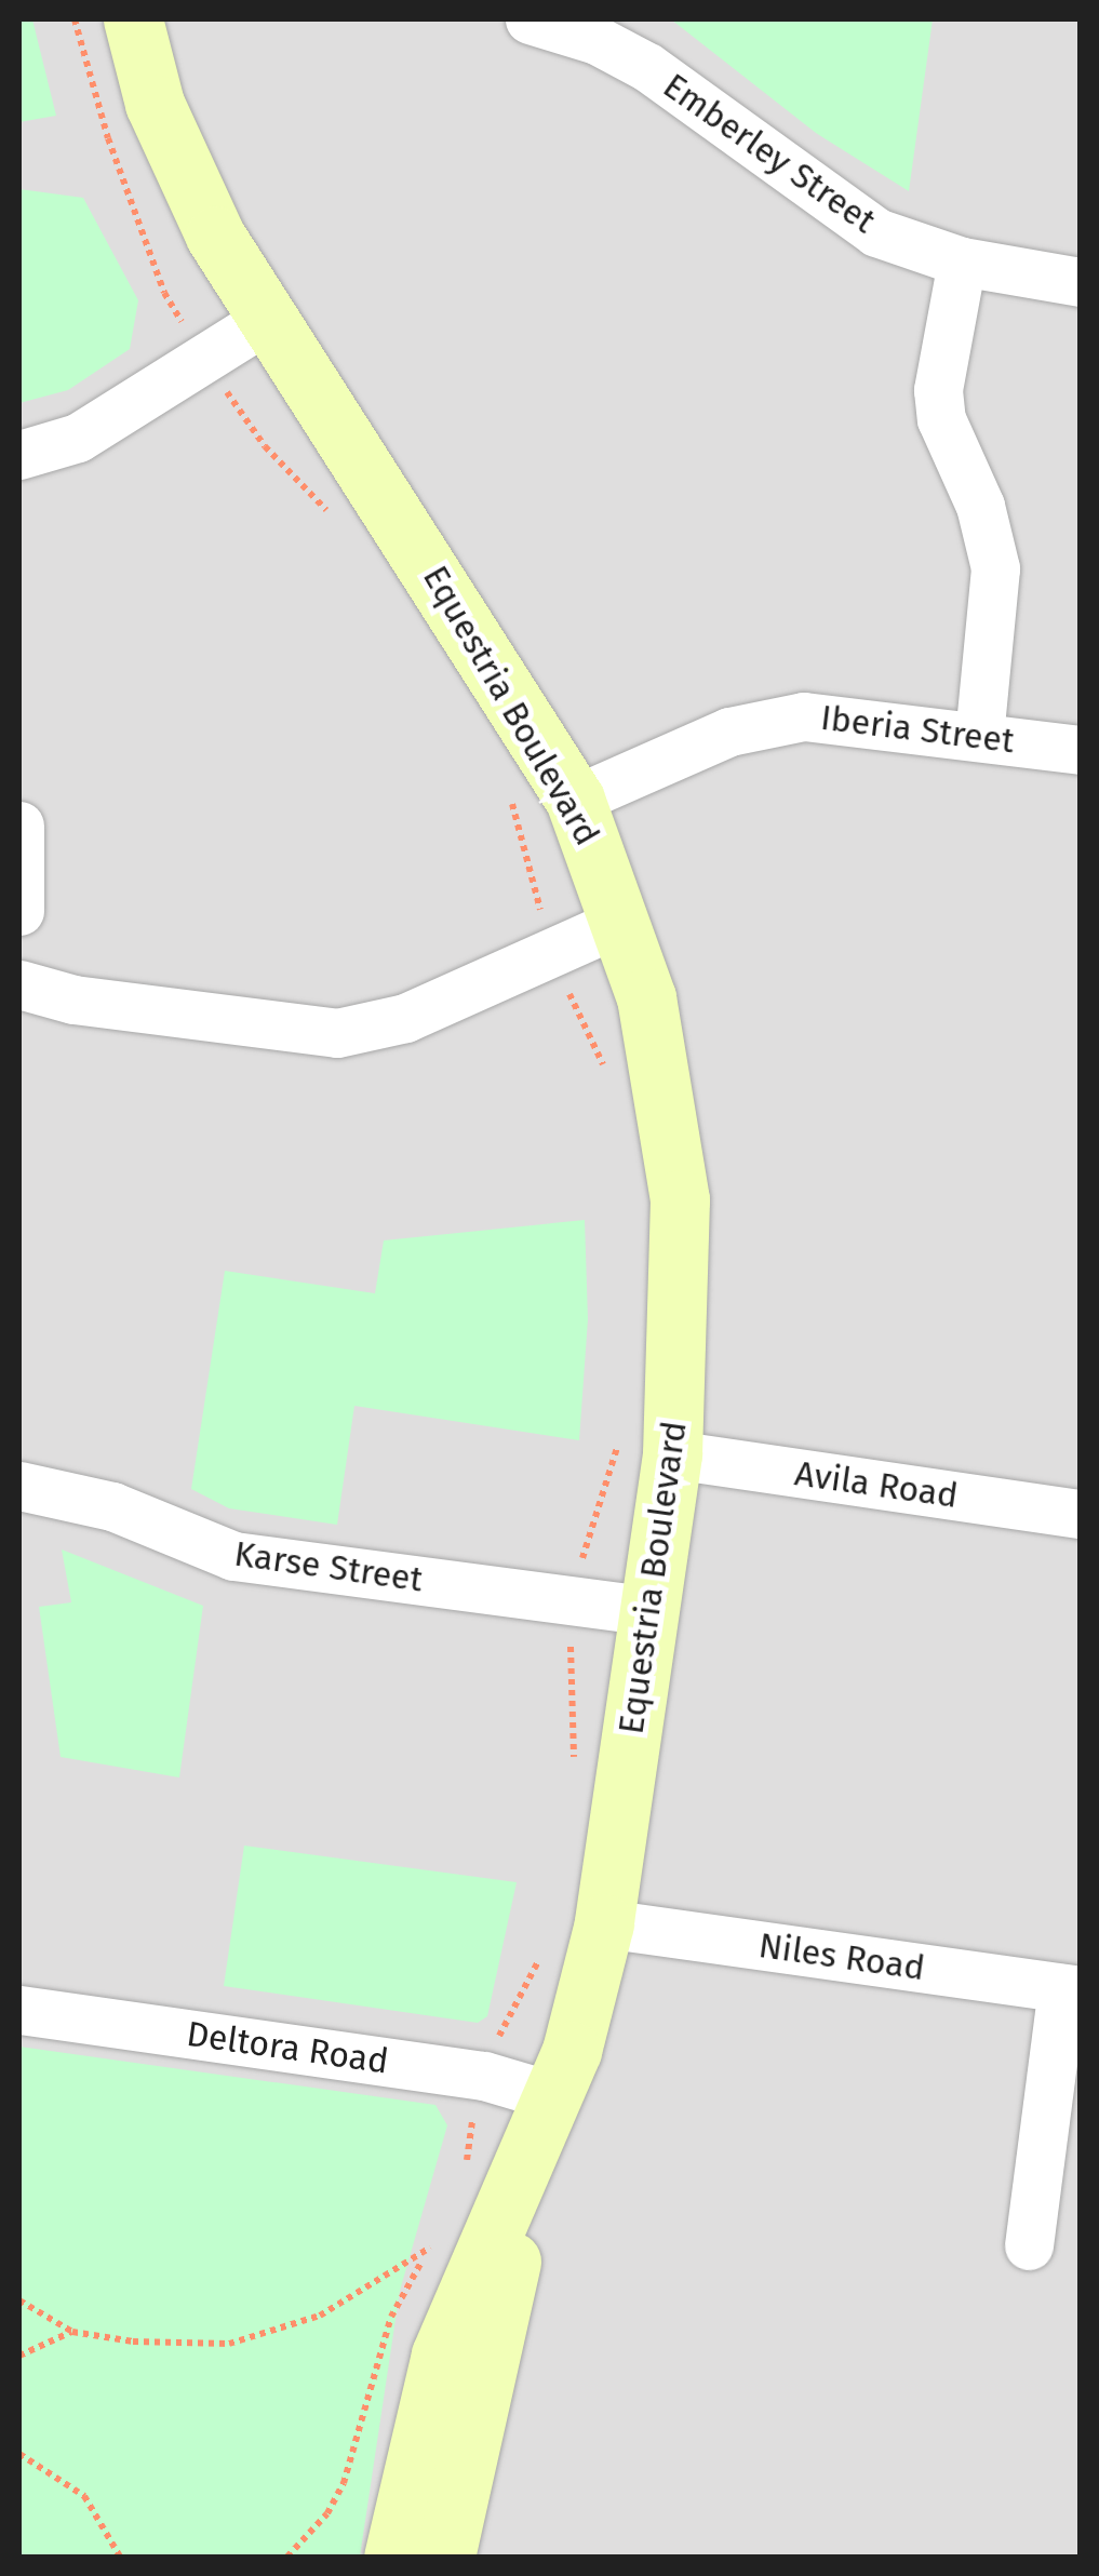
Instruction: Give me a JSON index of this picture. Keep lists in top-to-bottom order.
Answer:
{
  "streets": {
    "street": [
      "Emberley Street",
      "Equestria Boulevard",
      "Iberia Street",
      "Avila Road",
      "Karse Street",
      "Niles Road",
      "Deltora Road"
    ]
  },
  "crossings": [
    ["Equestria Boulevard", "Iberia Street"],
    ["Equestria Boulevard", "Avila Road"],
    ["Equestria Boulevard", "Karse Street"],
    ["Equestria Boulevard", "Niles Road"],
    ["Equestria Boulevard", "Deltora Road"]
  ]
}
